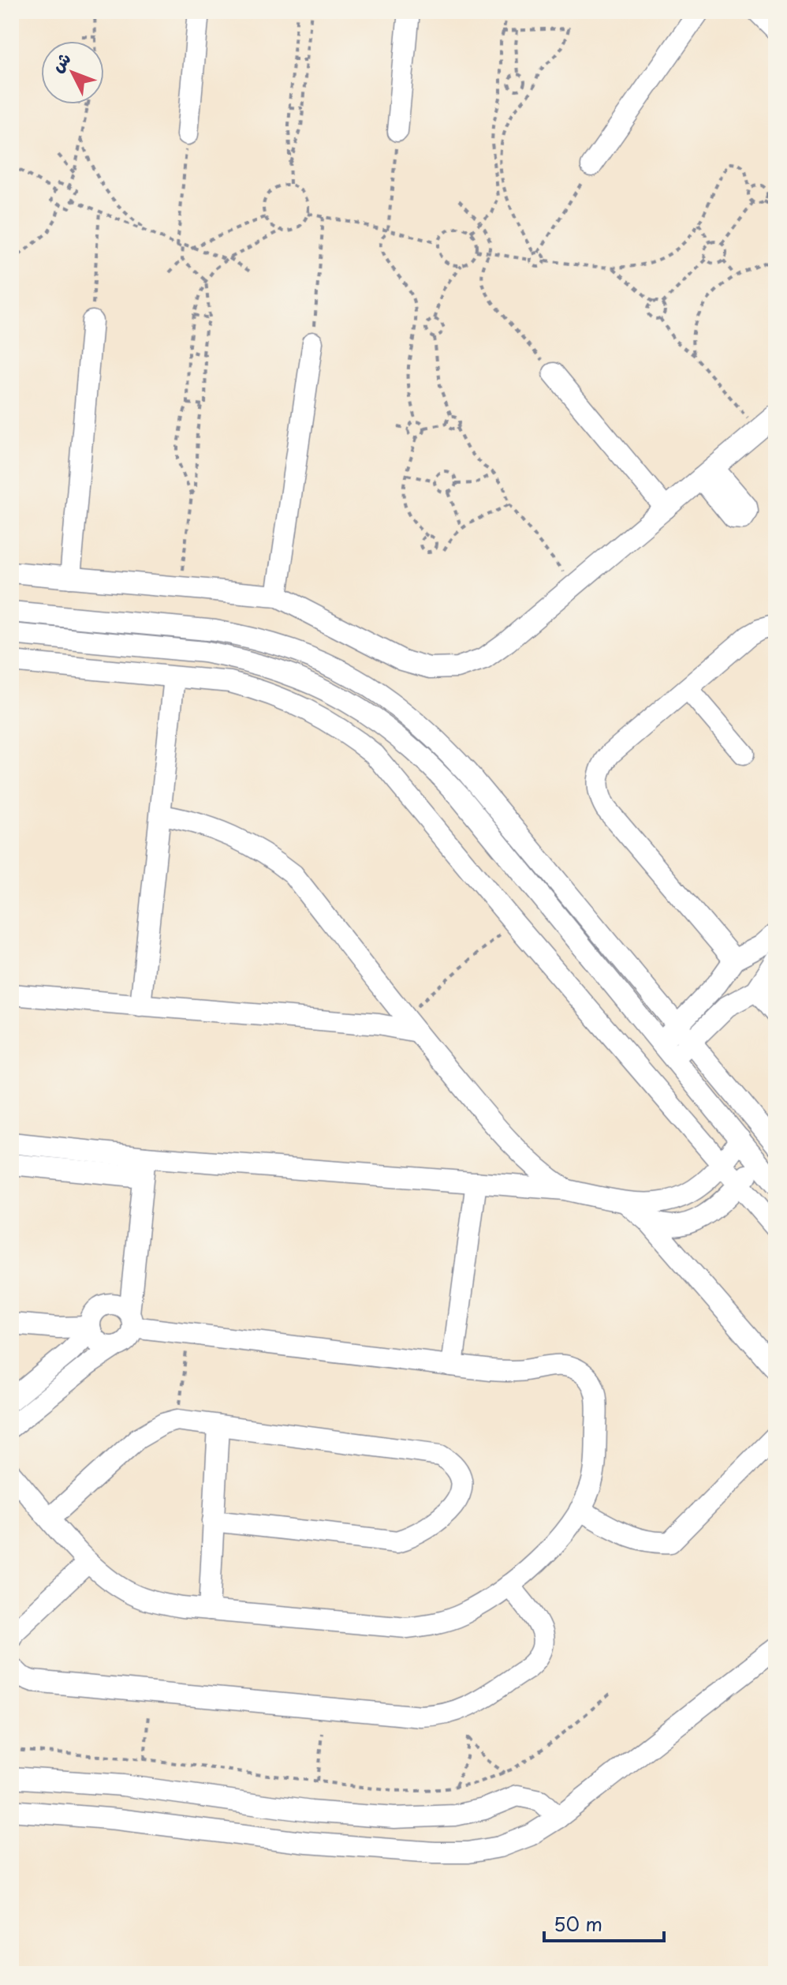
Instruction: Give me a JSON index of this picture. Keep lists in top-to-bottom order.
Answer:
{
  "scale_bar": "50 m",
  "north": "top left"
}
